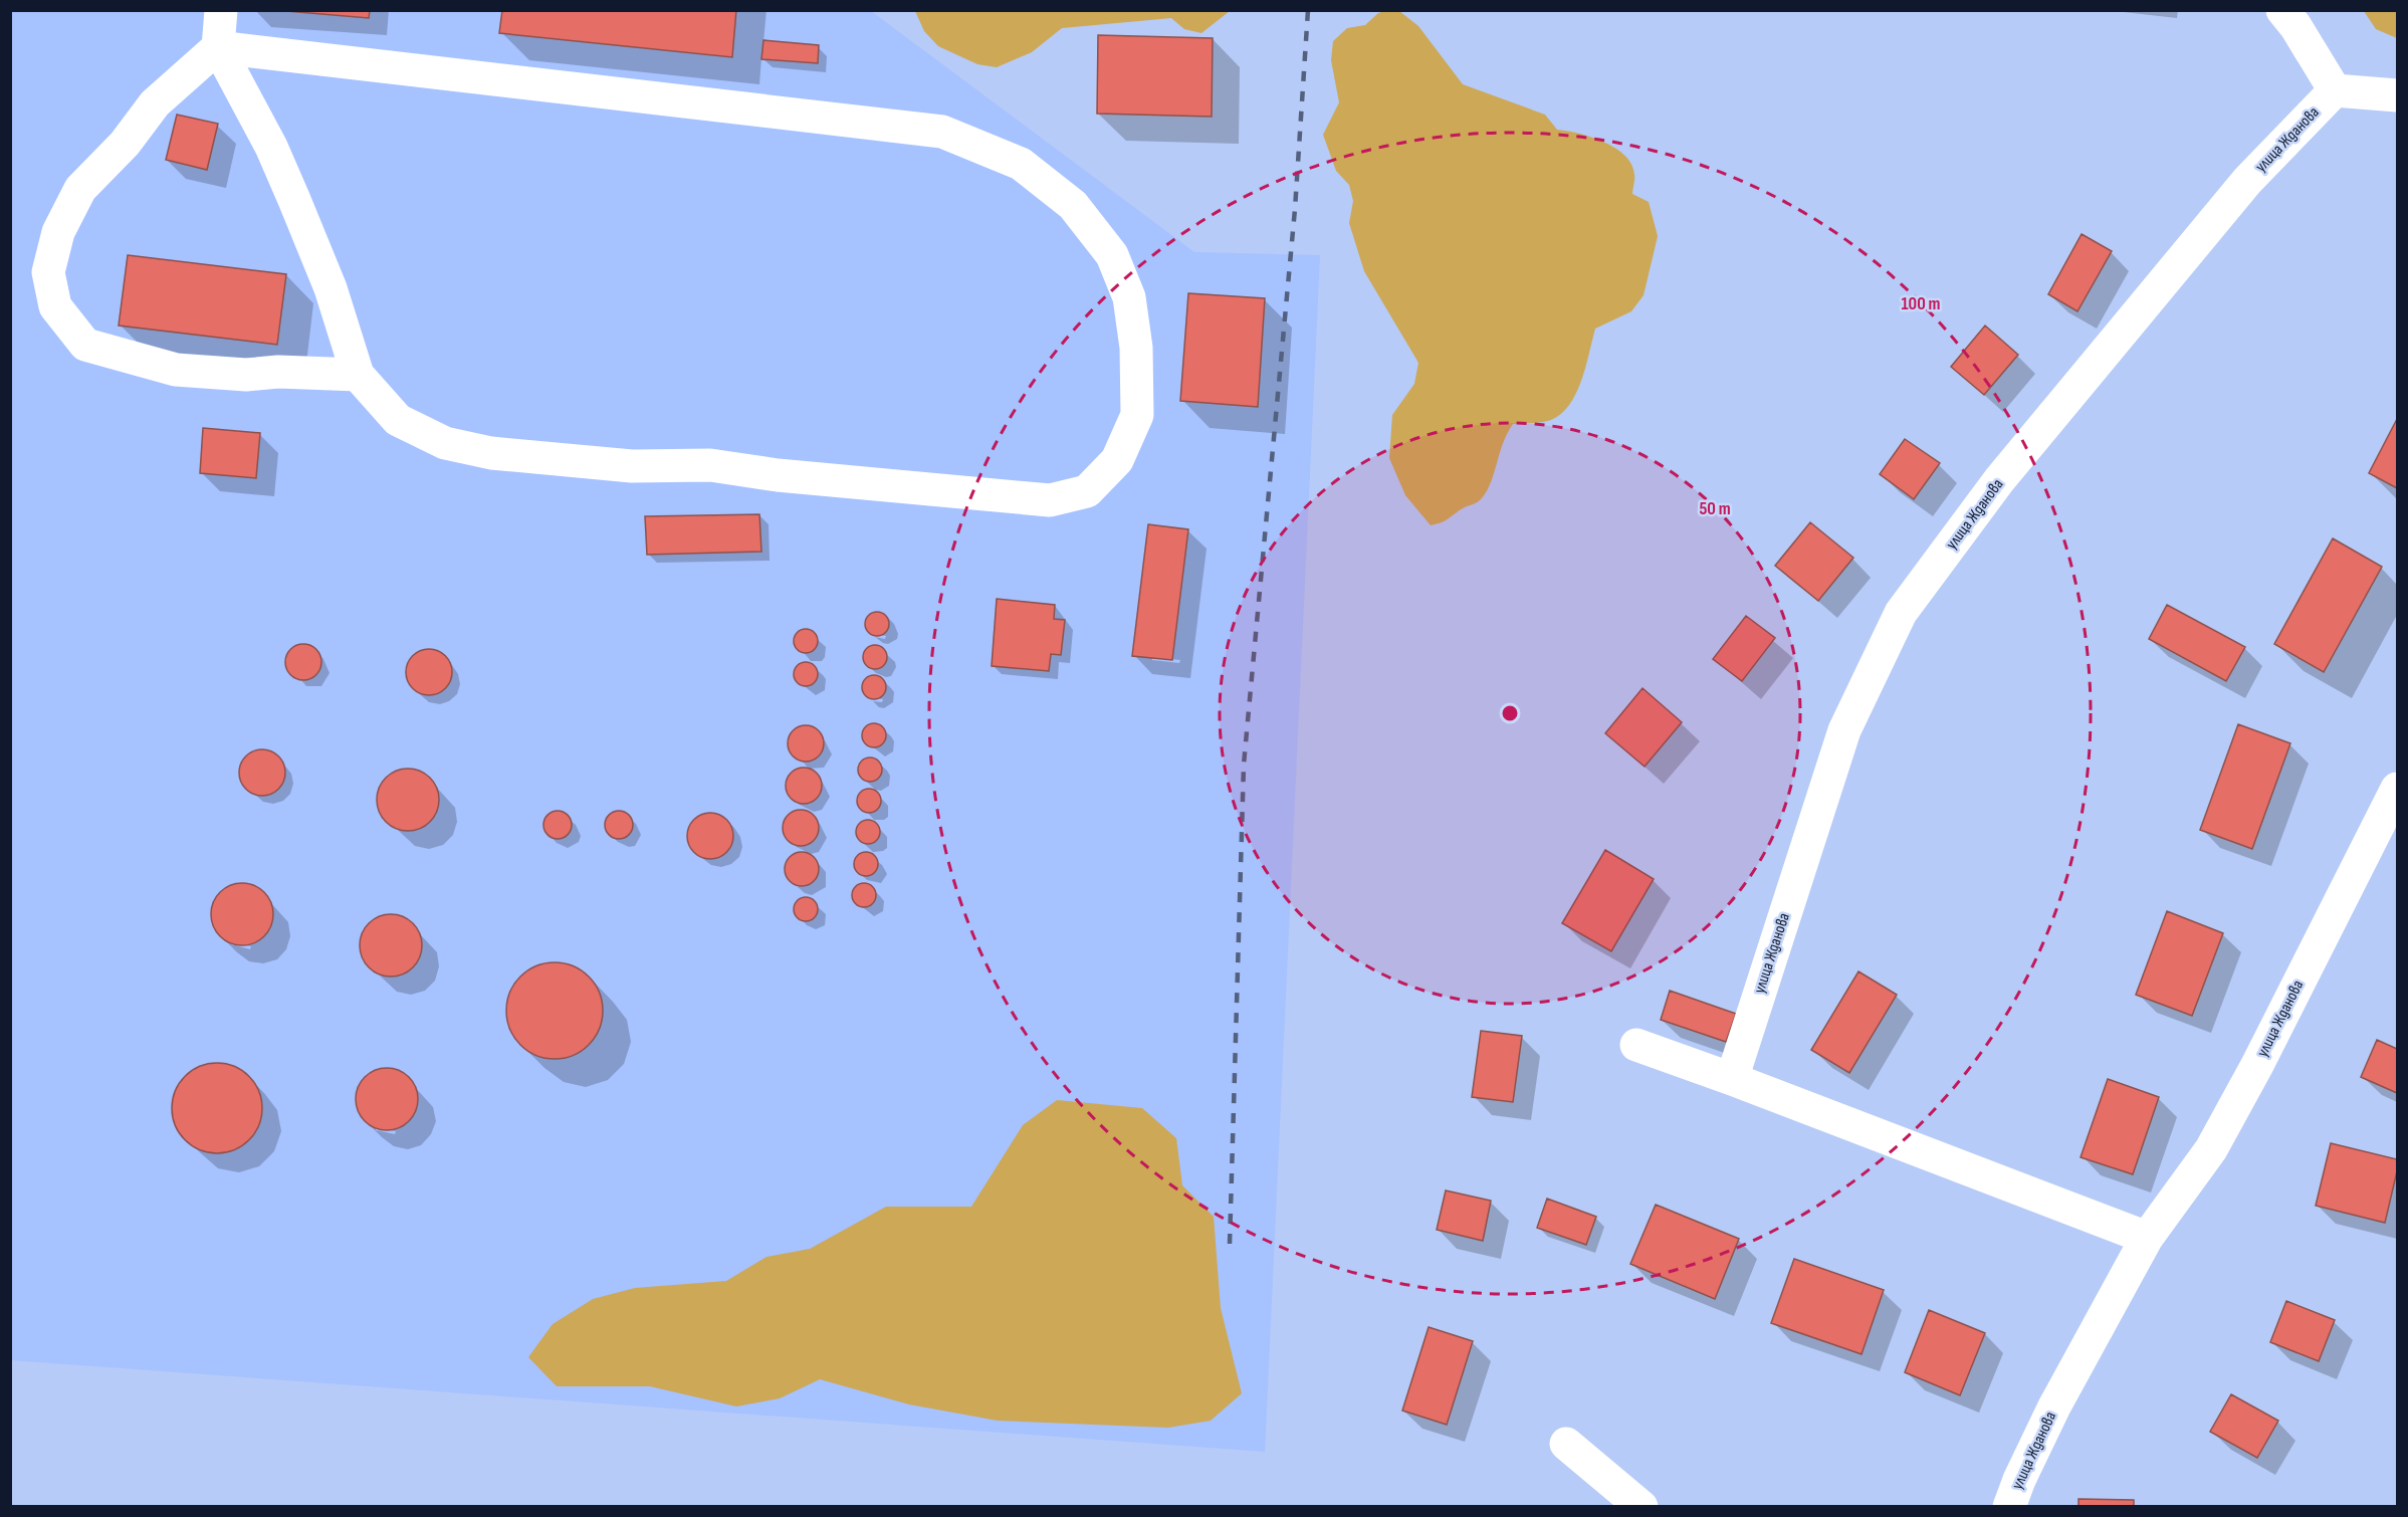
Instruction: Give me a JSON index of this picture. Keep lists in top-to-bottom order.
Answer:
{
  "streets": {
    "street": ["улица Жданова"]
  },
  "rings": ["100 m", "50 m"]
}
